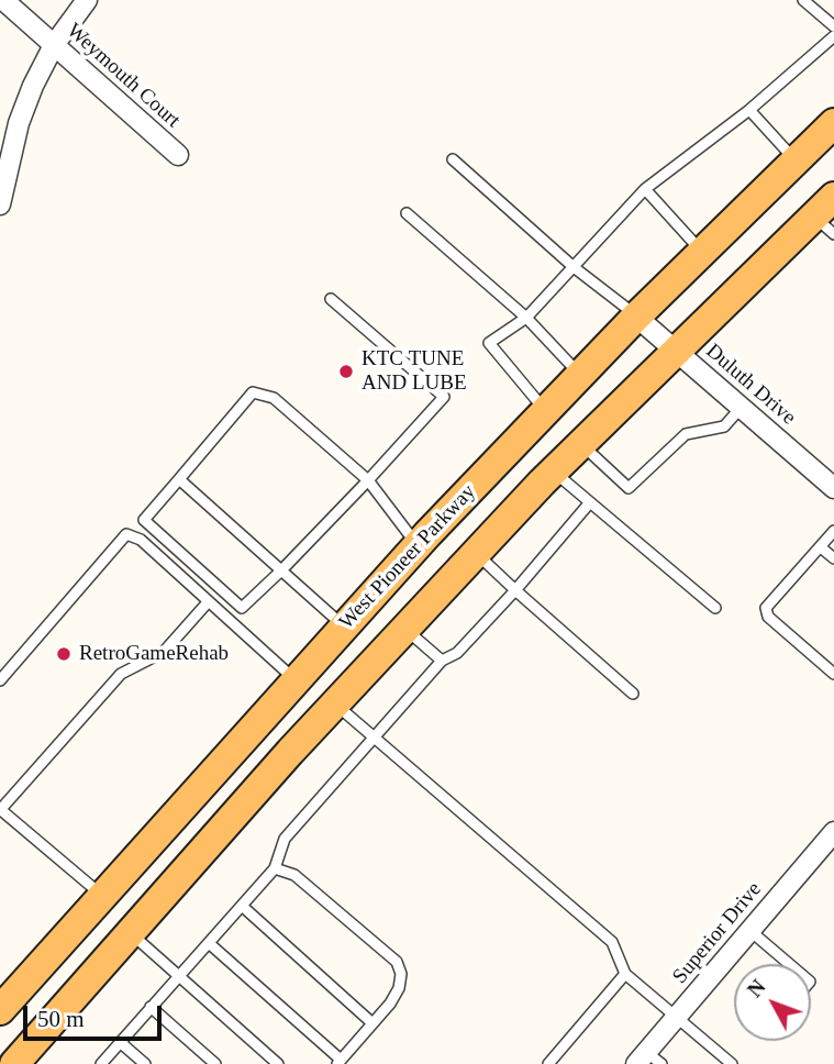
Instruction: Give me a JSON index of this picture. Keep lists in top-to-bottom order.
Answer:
{
  "streets": {
    "main road": ["West Pioneer Parkway"],
    "street": ["Weymouth Court", "Duluth Drive", "Superior Drive"]
  },
  "crossings": [
    ["Duluth Drive", "West Pioneer Parkway"]
  ],
  "places": ["KTC TUNE AND LUBE", "RetroGameRehab"],
  "scale_bar": "50 m",
  "north": "top left"
}
